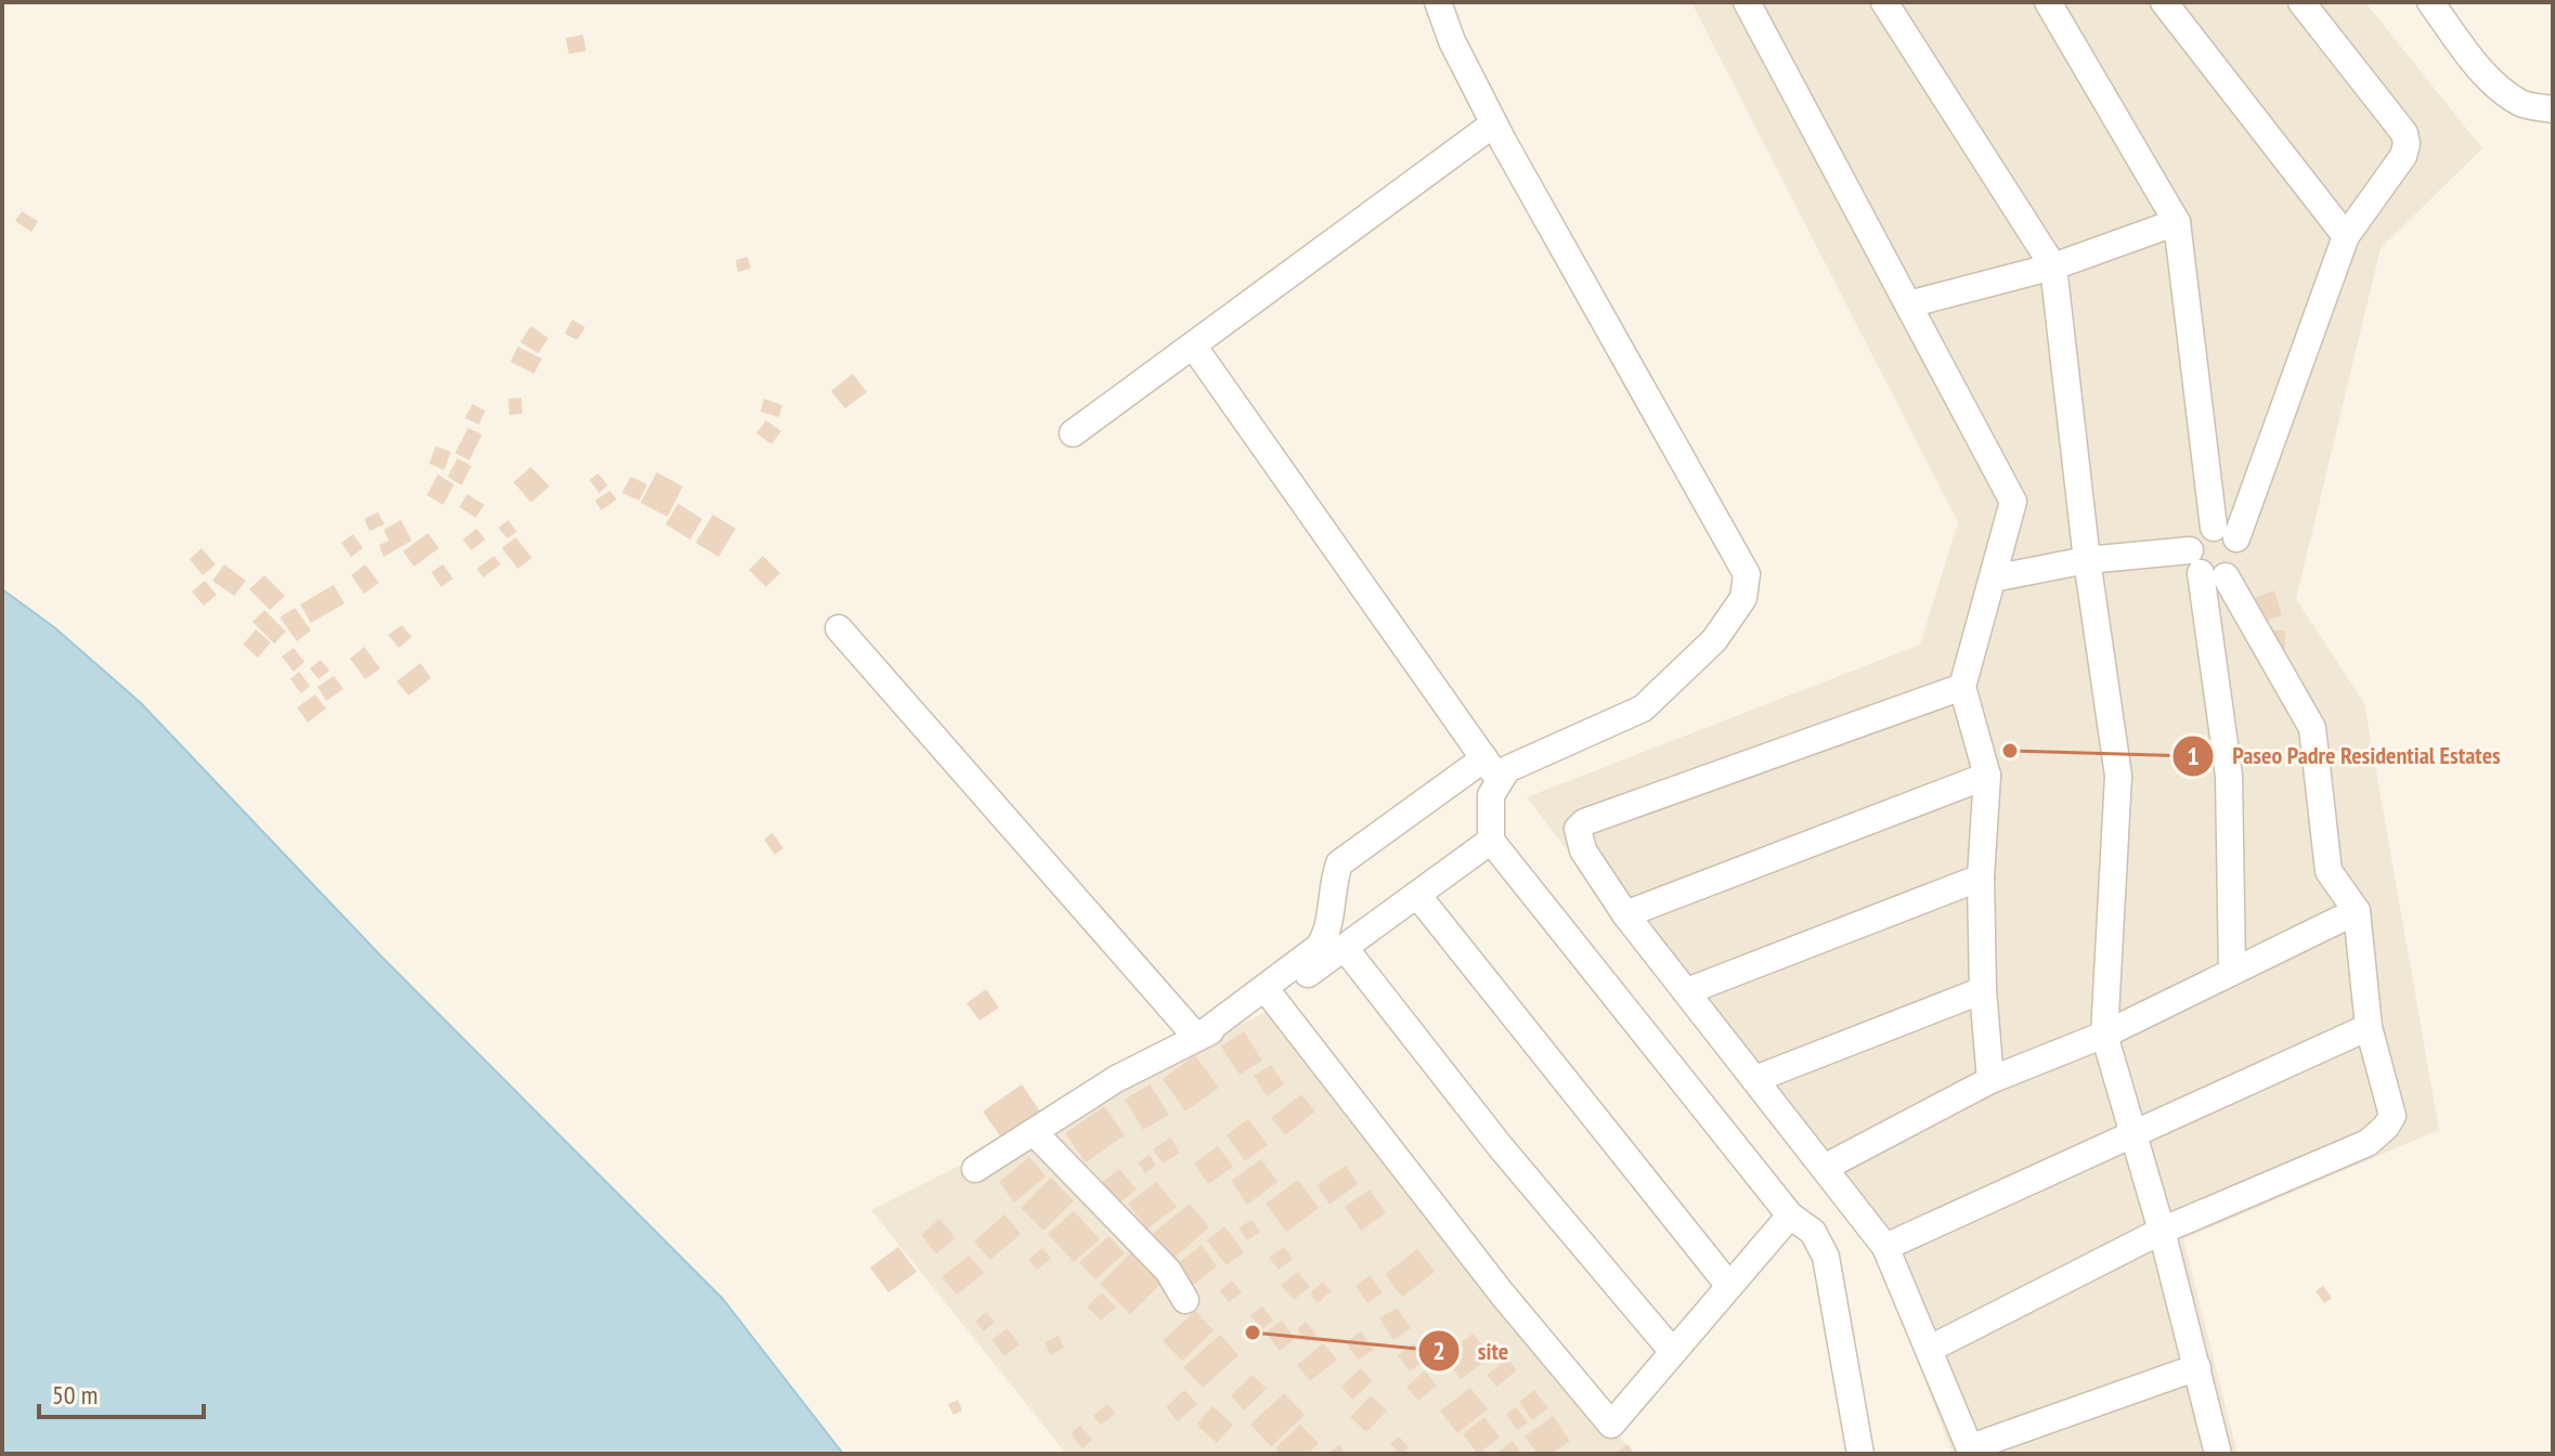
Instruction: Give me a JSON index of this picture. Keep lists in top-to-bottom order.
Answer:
{
  "places": ["Paseo Padre Residential Estates", "site"],
  "scale_bar": "50 m"
}
